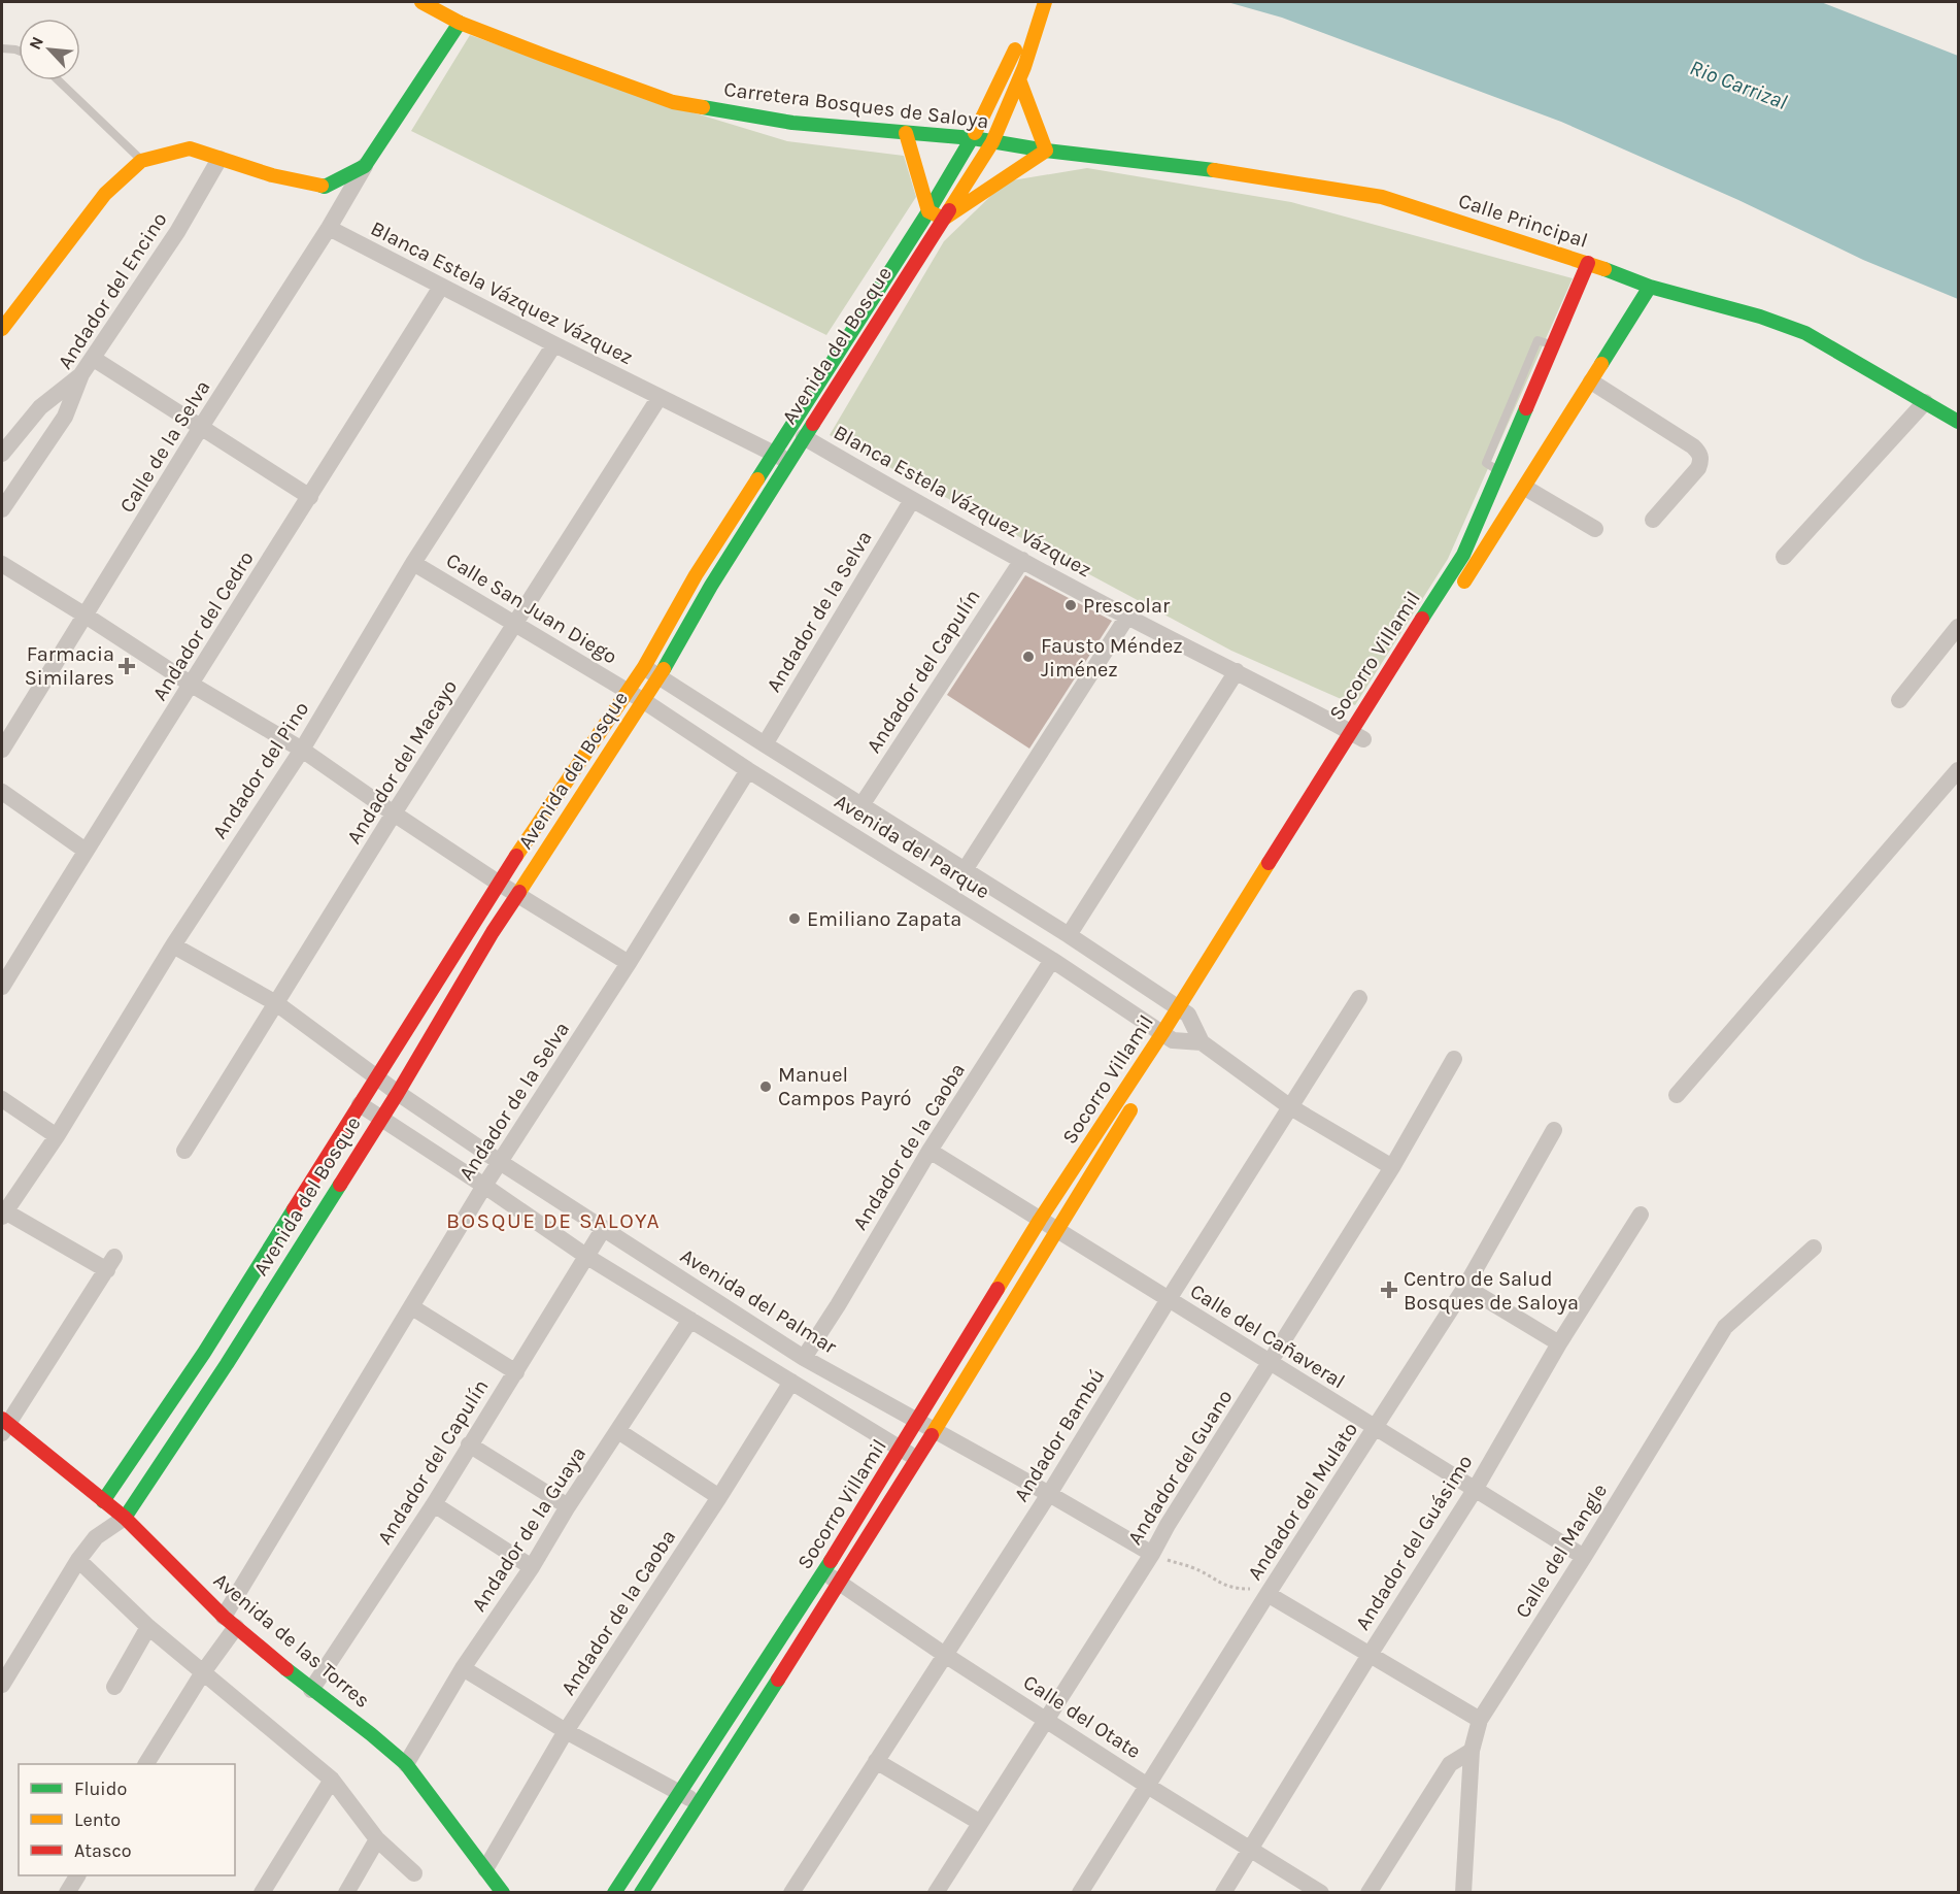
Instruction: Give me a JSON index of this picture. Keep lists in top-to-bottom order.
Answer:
{
  "streets": {
    "street": [
      "Carretera Bosques de Saloya",
      "Calle Principal",
      "Andador del Encino",
      "Blanca Estela Vázquez Vázquez",
      "Avenida del Bosque",
      "Calle de la Selva",
      "Calle San Juan Diego",
      "Andador de la Selva",
      "Andador del Cedro",
      "Socorro Villamil",
      "Andador del Capulín",
      "Andador del Macayo",
      "Andador del Pino",
      "Avenida del Parque",
      "Andador de la Caoba",
      "Avenida del Palmar",
      "Calle del Cañaveral",
      "Andador Bambú",
      "Andador del Guano",
      "Andador del Mulato",
      "Andador de la Guaya",
      "Andador del Guásimo",
      "Calle del Mangle",
      "Avenida de las Torres",
      "Calle del Otate"
    ]
  },
  "crossings": [
    ["Carretera Bosques de Saloya", "Calle Principal"],
    ["Carretera Bosques de Saloya", "Avenida del Bosque"],
    ["Calle Principal", "Socorro Villamil"],
    ["Blanca Estela Vázquez Vázquez", "Avenida del Bosque"],
    ["Blanca Estela Vázquez Vázquez", "Calle de la Selva"],
    ["Blanca Estela Vázquez Vázquez", "Andador de la Selva"],
    ["Blanca Estela Vázquez Vázquez", "Andador del Cedro"],
    ["Blanca Estela Vázquez Vázquez", "Socorro Villamil"],
    ["Blanca Estela Vázquez Vázquez", "Andador del Capulín"],
    ["Blanca Estela Vázquez Vázquez", "Andador del Macayo"],
    ["Blanca Estela Vázquez Vázquez", "Andador del Pino"],
    ["Avenida del Bosque", "Calle San Juan Diego"],
    ["Avenida del Bosque", "Avenida del Parque"],
    ["Avenida del Bosque", "Avenida del Palmar"],
    ["Avenida del Bosque", "Avenida de las Torres"],
    ["Calle San Juan Diego", "Andador del Macayo"],
    ["Calle San Juan Diego", "Andador del Pino"],
    ["Calle San Juan Diego", "Avenida del Parque"],
    ["Andador de la Selva", "Avenida del Parque"],
    ["Andador de la Selva", "Avenida del Palmar"],
    ["Andador de la Selva", "Avenida de las Torres"],
    ["Socorro Villamil", "Avenida del Parque"],
    ["Socorro Villamil", "Avenida del Palmar"],
    ["Socorro Villamil", "Calle del Cañaveral"],
    ["Socorro Villamil", "Calle del Otate"],
    ["Andador del Capulín", "Avenida del Parque"],
    ["Andador del Capulín", "Avenida del Palmar"],
    ["Andador del Capulín", "Avenida de las Torres"],
    ["Andador del Macayo", "Avenida del Palmar"],
    ["Andador del Pino", "Avenida del Palmar"],
    ["Avenida del Parque", "Andador de la Caoba"],
    ["Andador de la Caoba", "Avenida del Palmar"],
    ["Andador de la Caoba", "Calle del Cañaveral"],
    ["Andador de la Caoba", "Avenida de las Torres"],
    ["Avenida del Palmar", "Andador Bambú"],
    ["Avenida del Palmar", "Andador del Guano"],
    ["Calle del Cañaveral", "Andador Bambú"],
    ["Calle del Cañaveral", "Andador del Guano"],
    ["Calle del Cañaveral", "Andador del Mulato"],
    ["Calle del Cañaveral", "Andador del Guásimo"],
    ["Calle del Cañaveral", "Calle del Mangle"],
    ["Andador Bambú", "Calle del Otate"],
    ["Andador del Guano", "Calle del Otate"],
    ["Andador del Mulato", "Calle del Otate"],
    ["Andador de la Guaya", "Avenida de las Torres"],
    ["Andador del Guásimo", "Calle del Otate"]
  ],
  "districts": ["BOSQUE DE SALOYA"],
  "water": ["Rio Carrizal"],
  "places": {
    "other": [
      "Prescolar",
      "Fausto Méndez Jiménez",
      "Emiliano Zapata",
      "Manuel Campos Payró"
    ],
    "health": ["Farmacia Similares", "Centro de Salud Bosques de Saloya"]
  },
  "legend": ["Fluido", "Lento", "Atasco"],
  "north": "top left"
}
